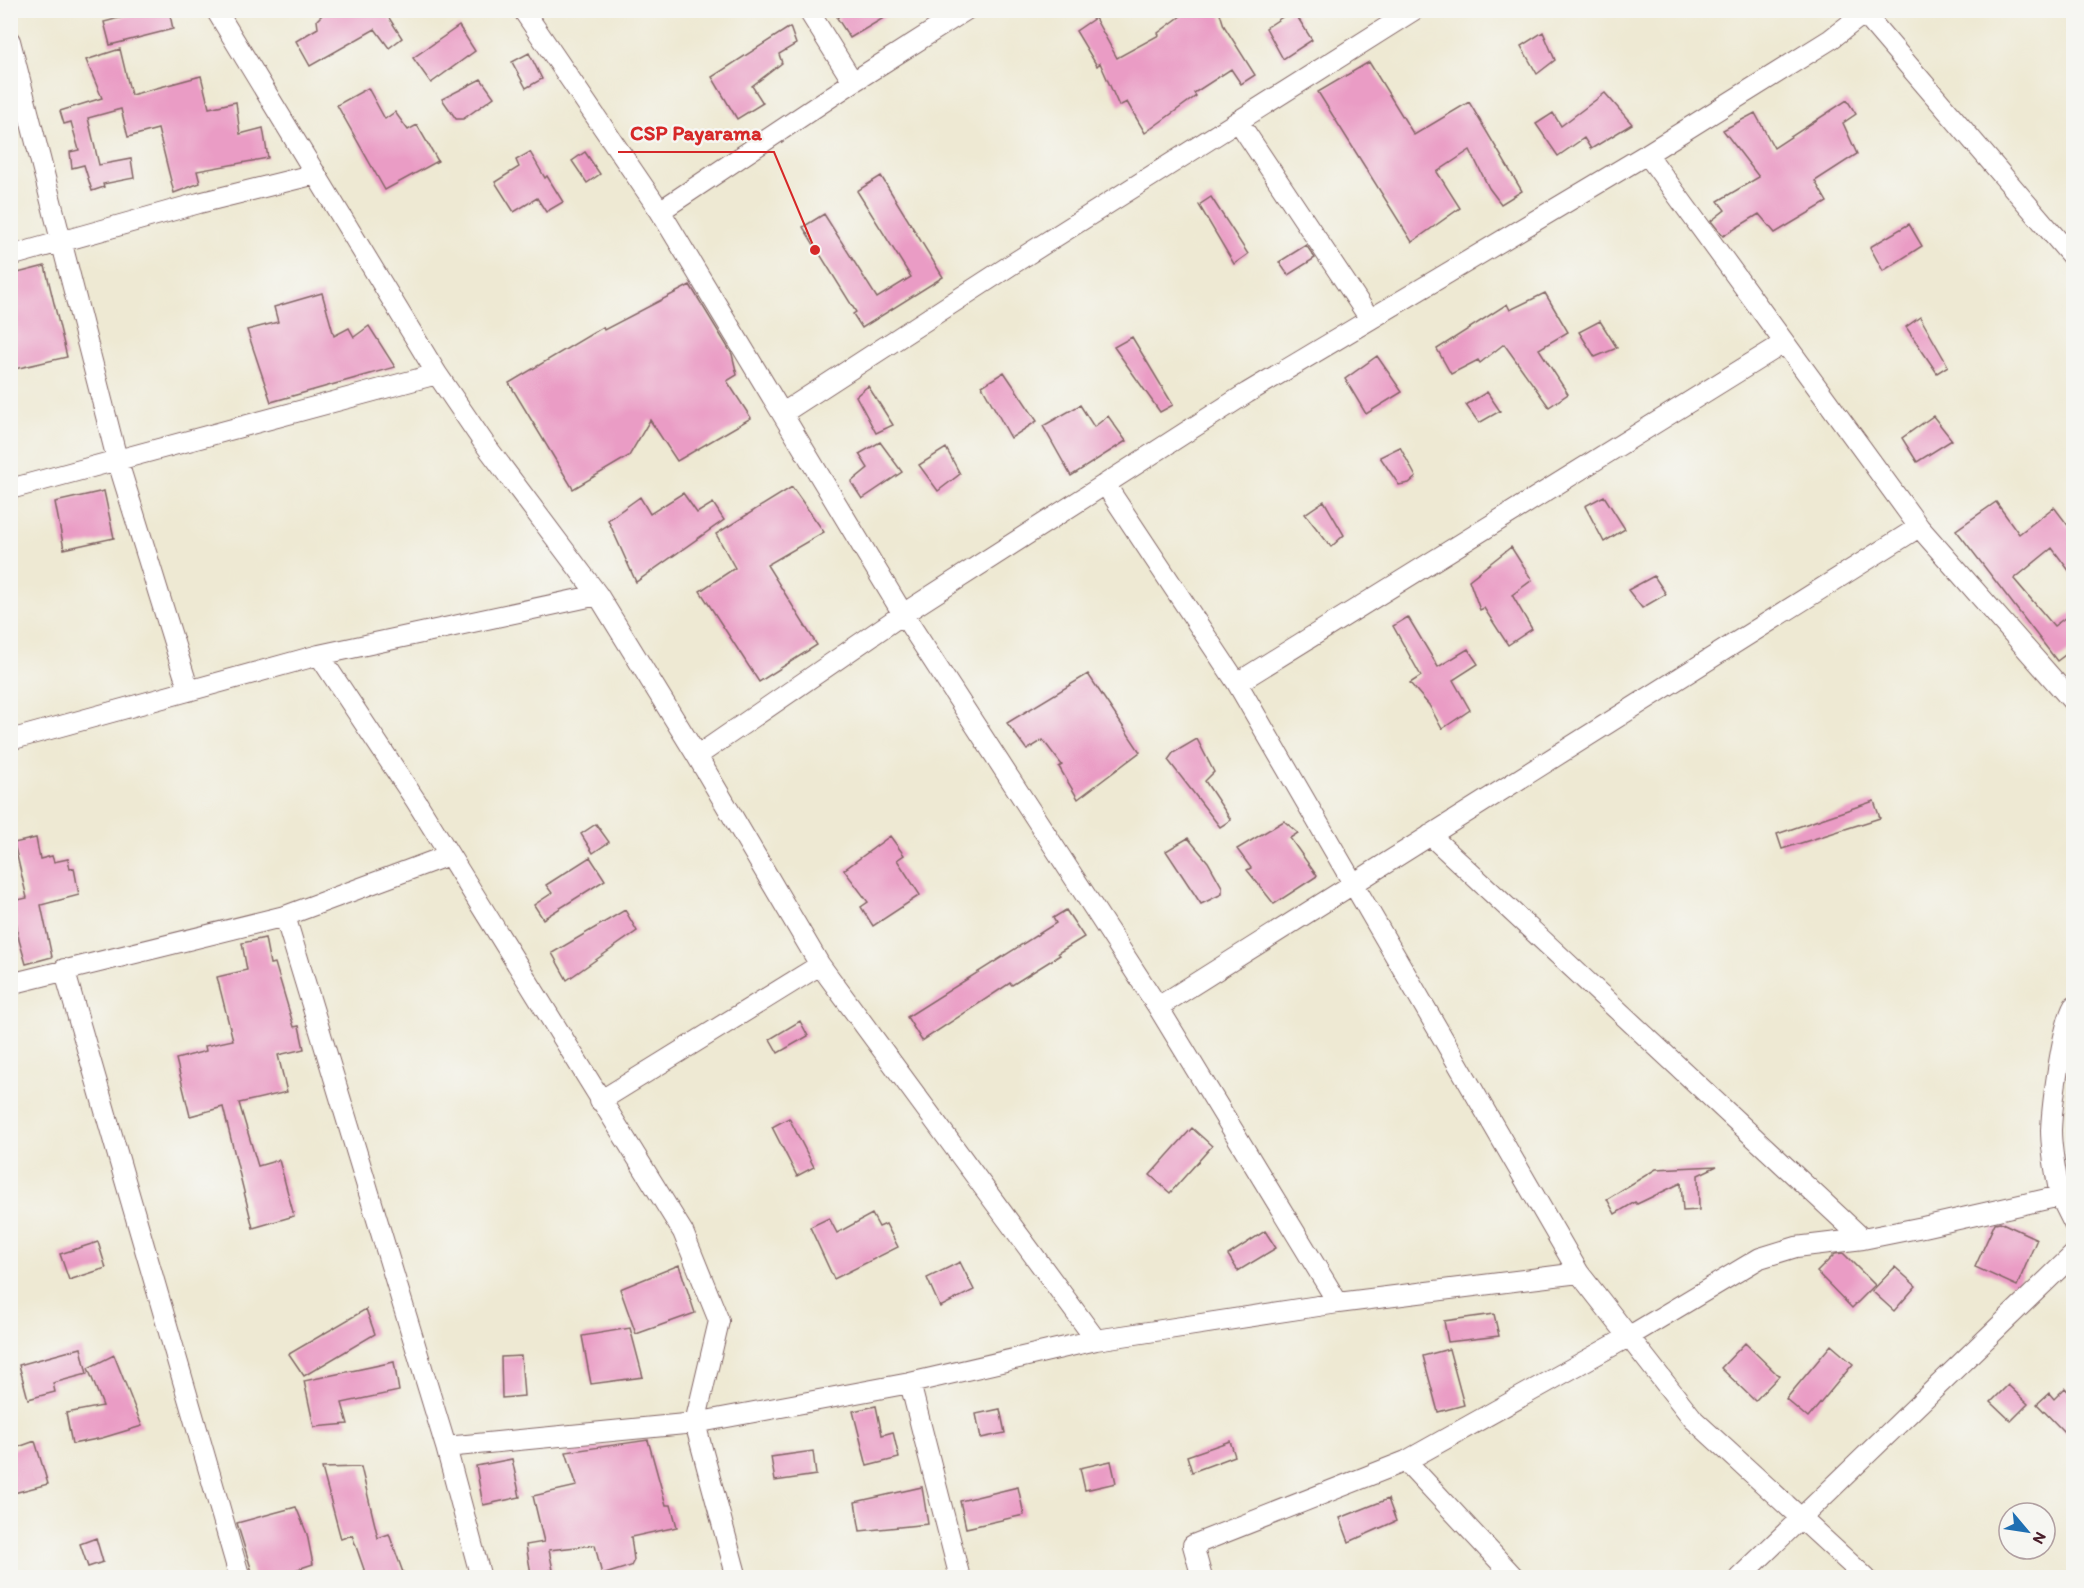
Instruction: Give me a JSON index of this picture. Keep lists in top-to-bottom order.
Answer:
{
  "places": ["CSP Payarama"],
  "north": "bottom right"
}
